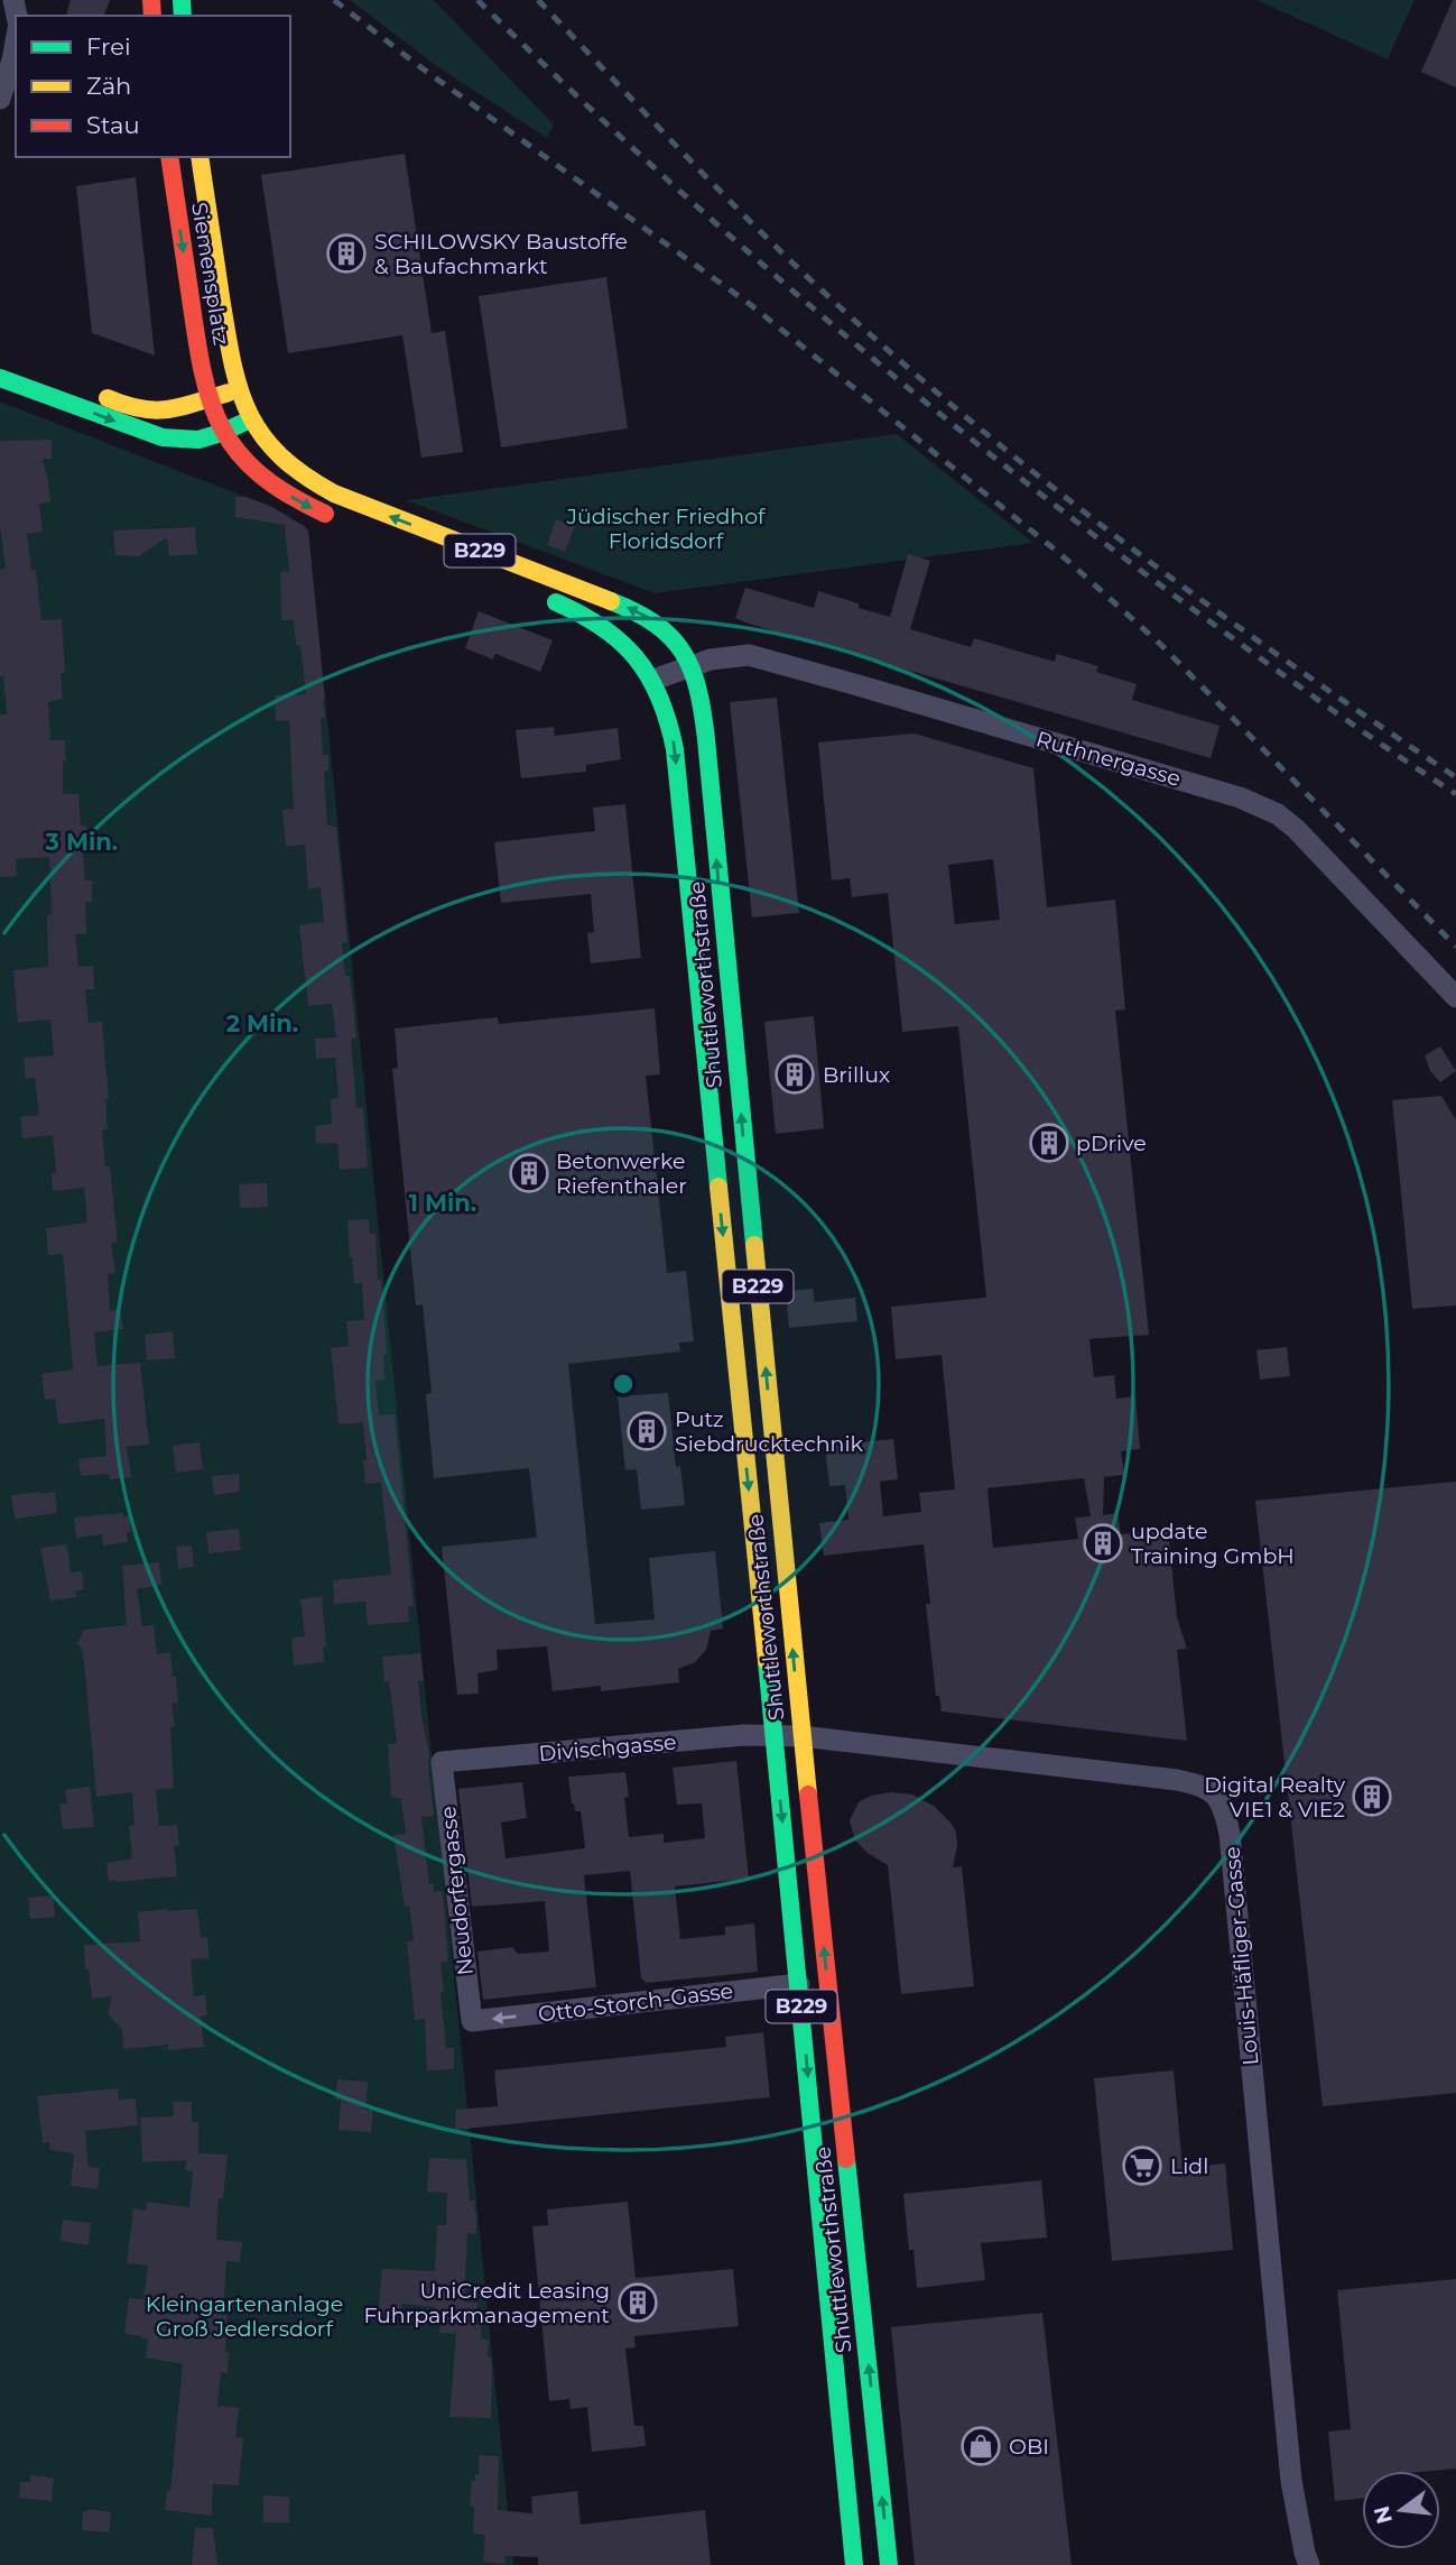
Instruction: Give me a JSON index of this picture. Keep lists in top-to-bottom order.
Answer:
{
  "streets": {
    "main road": ["Siemensplatz", "B229", "Shuttleworthstraße"],
    "street": [
      "Ruthnergasse",
      "Divischgasse",
      "Neudorfergasse",
      "Louis-Häfliger-Gasse",
      "Otto-Storch-Gasse"
    ]
  },
  "crossings": [
    ["Siemensplatz", "B229"],
    ["B229", "Ruthnergasse"],
    ["B229", "Shuttleworthstraße"],
    ["Ruthnergasse", "Shuttleworthstraße"],
    ["Shuttleworthstraße", "Divischgasse"],
    ["Shuttleworthstraße", "Louis-Häfliger-Gasse"],
    ["Shuttleworthstraße", "Otto-Storch-Gasse"],
    ["Divischgasse", "Neudorfergasse"],
    ["Divischgasse", "Louis-Häfliger-Gasse"],
    ["Neudorfergasse", "Otto-Storch-Gasse"]
  ],
  "one_way": ["Otto-Storch-Gasse"],
  "parks": ["Jüdischer Friedhof Floridsdorf", "Kleingartenanlage Groß Jedlersdorf"],
  "places": {
    "building": [
      "SCHILOWSKY Baustoffe & Baufachmarkt",
      "Brillux",
      "pDrive",
      "Betonwerke Riefenthaler",
      "Putz Siebdrucktechnik",
      "update Training GmbH",
      "Digital Realty VIE1 & VIE2",
      "UniCredit Leasing Fuhrparkmanagement"
    ],
    "supermarket": ["Lidl"],
    "shop": ["OBI"]
  },
  "legend": ["Frei", "Zäh", "Stau"],
  "north": "left",
  "rings": ["3 Min.", "2 Min.", "1 Min."]
}
